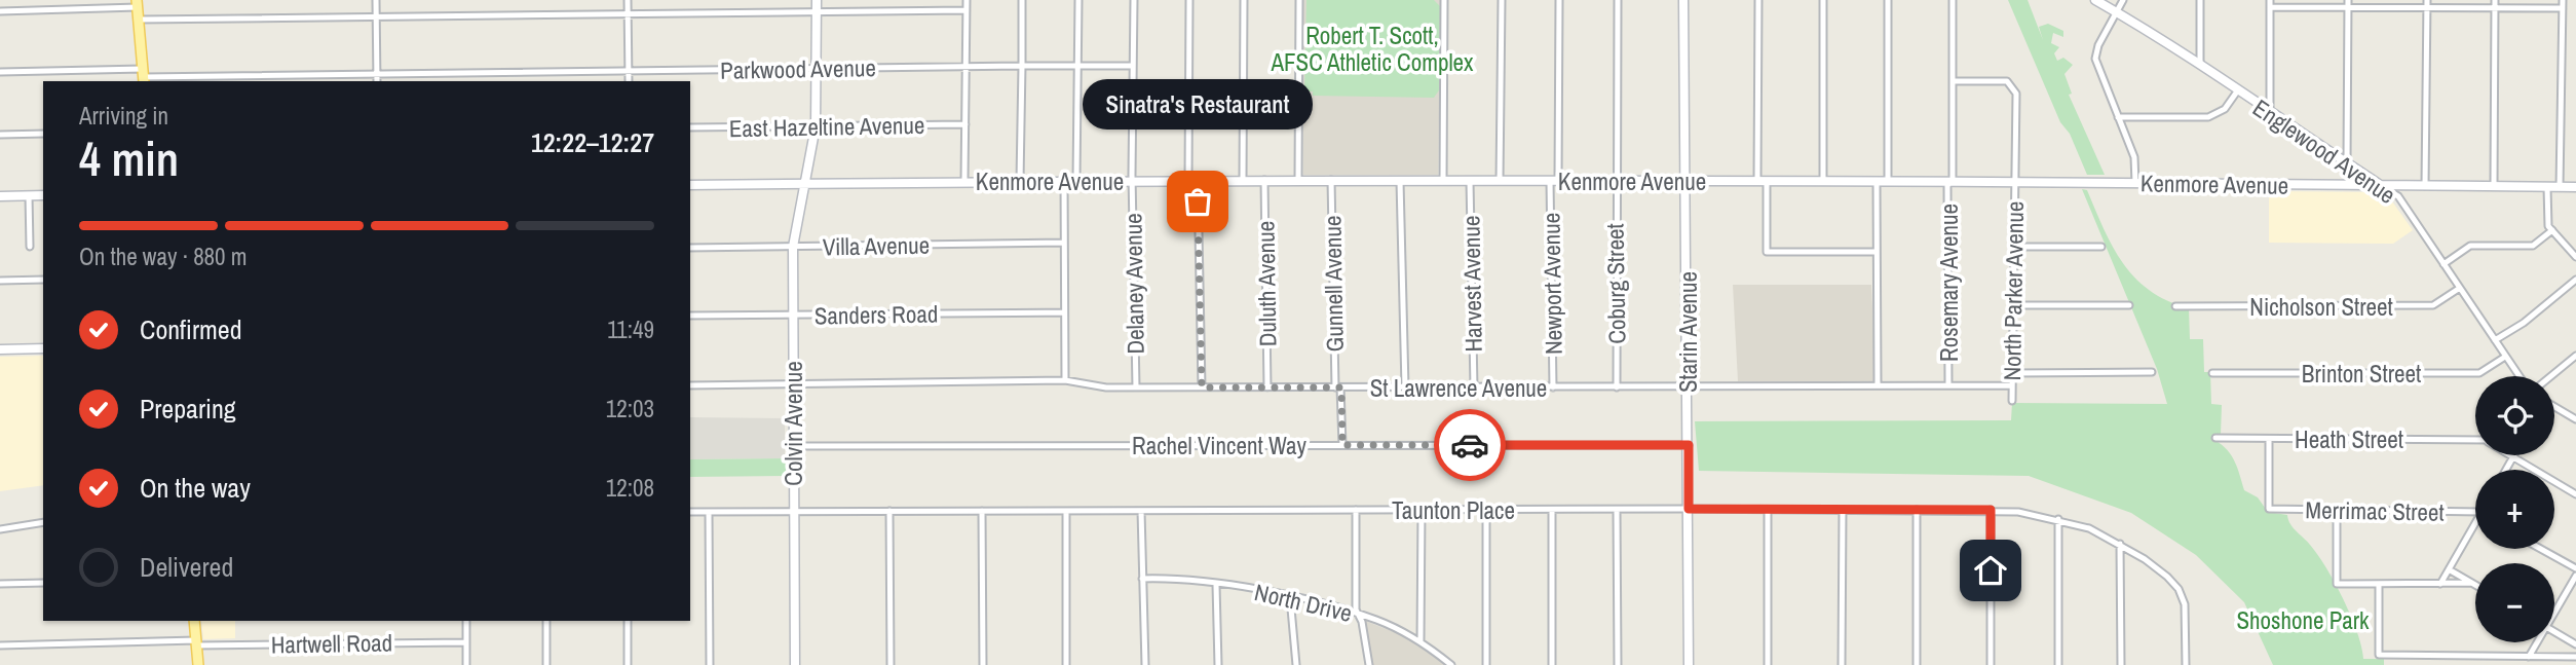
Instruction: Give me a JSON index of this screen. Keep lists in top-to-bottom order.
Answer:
{
  "streets": {
    "main road": [
      "Englewood Avenue",
      "Kenmore Avenue",
      "Starin Avenue",
      "Colvin Avenue"
    ],
    "street": [
      "Parkwood Avenue",
      "East Hazeltine Avenue",
      "Villa Avenue",
      "Rosemary Avenue",
      "Delaney Avenue",
      "Duluth Avenue",
      "Gunnell Avenue",
      "Harvest Avenue",
      "Newport Avenue",
      "Coburg Street",
      "North Parker Avenue",
      "Nicholson Street",
      "Sanders Road",
      "Brinton Street",
      "St Lawrence Avenue",
      "Heath Street",
      "Rachel Vincent Way",
      "Taunton Place",
      "Merrimac Street",
      "North Drive",
      "Hartwell Road"
    ]
  },
  "crossings": [
    ["Parkwood Avenue", "Delaney Avenue"],
    ["Parkwood Avenue", "Colvin Avenue"],
    ["East Hazeltine Avenue", "Colvin Avenue"],
    ["Englewood Avenue", "Kenmore Avenue"],
    ["Englewood Avenue", "Nicholson Street"],
    ["Englewood Avenue", "Brinton Street"],
    ["Kenmore Avenue", "Rosemary Avenue"],
    ["Kenmore Avenue", "Delaney Avenue"],
    ["Kenmore Avenue", "Duluth Avenue"],
    ["Kenmore Avenue", "Gunnell Avenue"],
    ["Kenmore Avenue", "Harvest Avenue"],
    ["Kenmore Avenue", "Newport Avenue"],
    ["Kenmore Avenue", "Coburg Street"],
    ["Kenmore Avenue", "North Parker Avenue"],
    ["Kenmore Avenue", "Starin Avenue"],
    ["Kenmore Avenue", "Colvin Avenue"],
    ["Villa Avenue", "Colvin Avenue"],
    ["Rosemary Avenue", "North Parker Avenue"],
    ["Rosemary Avenue", "St Lawrence Avenue"],
    ["Delaney Avenue", "St Lawrence Avenue"],
    ["Duluth Avenue", "St Lawrence Avenue"],
    ["Gunnell Avenue", "St Lawrence Avenue"],
    ["Gunnell Avenue", "Rachel Vincent Way"],
    ["Harvest Avenue", "St Lawrence Avenue"],
    ["Newport Avenue", "St Lawrence Avenue"],
    ["Coburg Street", "St Lawrence Avenue"],
    ["North Parker Avenue", "St Lawrence Avenue"],
    ["Sanders Road", "Colvin Avenue"],
    ["Starin Avenue", "St Lawrence Avenue"],
    ["Starin Avenue", "Rachel Vincent Way"],
    ["Starin Avenue", "Taunton Place"],
    ["St Lawrence Avenue", "Colvin Avenue"],
    ["Colvin Avenue", "Rachel Vincent Way"],
    ["Colvin Avenue", "Taunton Place"],
    ["Heath Street", "Merrimac Street"]
  ],
  "parks": ["Robert T. Scott, AFSC Athletic Complex", "Shoshone Park"],
  "places": ["Sinatra's Restaurant"],
  "page": {
    "bubble": "Sinatra's Restaurant",
    "heading": ["4 min", "Arriving in", "12:22–12:27"],
    "bar": "On the way · 880 m",
    "list": [
      ["Confirmed", "11:49"],
      ["Preparing", "12:03"],
      ["On the way", "12:08"],
      "Delivered"
    ],
    "map_buttons": ["+", "−"]
  }
}
